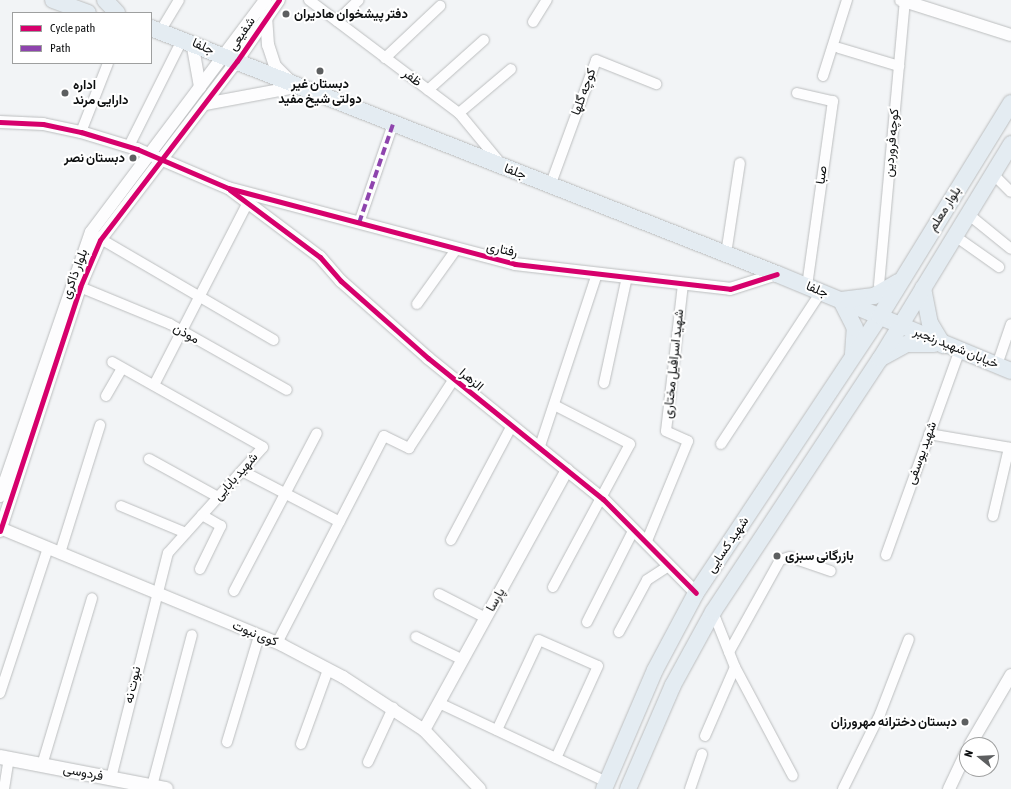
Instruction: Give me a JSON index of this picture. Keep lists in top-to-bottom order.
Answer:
{
  "streets": {
    "main road": [
      "جلفا",
      "بلوار معلم",
      "خیابان شهید رنجبر",
      "شهید کسایی",
      "فردوسی"
    ],
    "street": [
      "شفیعی",
      "ظفر",
      "کوچه گلها",
      "کوچه فروردین",
      "صبا",
      "رفتاری",
      "بلوار ذاکری",
      "موذن",
      "شهید اسرافیل مختاری",
      "الزهرا",
      "شهید یوسفی",
      "شهید بابایی",
      "پارسا",
      "کوی نبوت",
      "نبوت نه"
    ]
  },
  "crossings": [
    ["شفیعی", "جلفا"],
    ["شفیعی", "بلوار ذاکری"],
    ["جلفا", "ظفر"],
    ["جلفا", "کوچه گلها"],
    ["جلفا", "صبا"],
    ["جلفا", "بلوار معلم"],
    ["جلفا", "رفتاری"],
    ["جلفا", "بلوار ذاکری"],
    ["جلفا", "خیابان شهید رنجبر"],
    ["جلفا", "شهید کسایی"],
    ["بلوار معلم", "خیابان شهید رنجبر"],
    ["بلوار معلم", "شهید کسایی"],
    ["رفتاری", "شهید اسرافیل مختاری"],
    ["رفتاری", "الزهرا"],
    ["بلوار ذاکری", "موذن"],
    ["بلوار ذاکری", "کوی نبوت"],
    ["خیابان شهید رنجبر", "شهید یوسفی"],
    ["خیابان شهید رنجبر", "شهید کسایی"],
    ["شهید اسرافیل مختاری", "الزهرا"],
    ["الزهرا", "شهید کسایی"],
    ["الزهرا", "پارسا"],
    ["شهید بابایی", "کوی نبوت"],
    ["شهید بابایی", "نبوت نه"],
    ["پارسا", "کوی نبوت"],
    ["کوی نبوت", "نبوت نه"],
    ["نبوت نه", "فردوسی"]
  ],
  "places": [
    "دفتر پیشخوان هادیران",
    "دبستان غیر دولتی شیخ مفید",
    "اداره دارایی مرند",
    "دبستان نصر",
    "بازرگانی سبزی",
    "دبستان دخترانه مهرورزان"
  ],
  "legend": ["Cycle path", "Path"],
  "north": "left"
}
